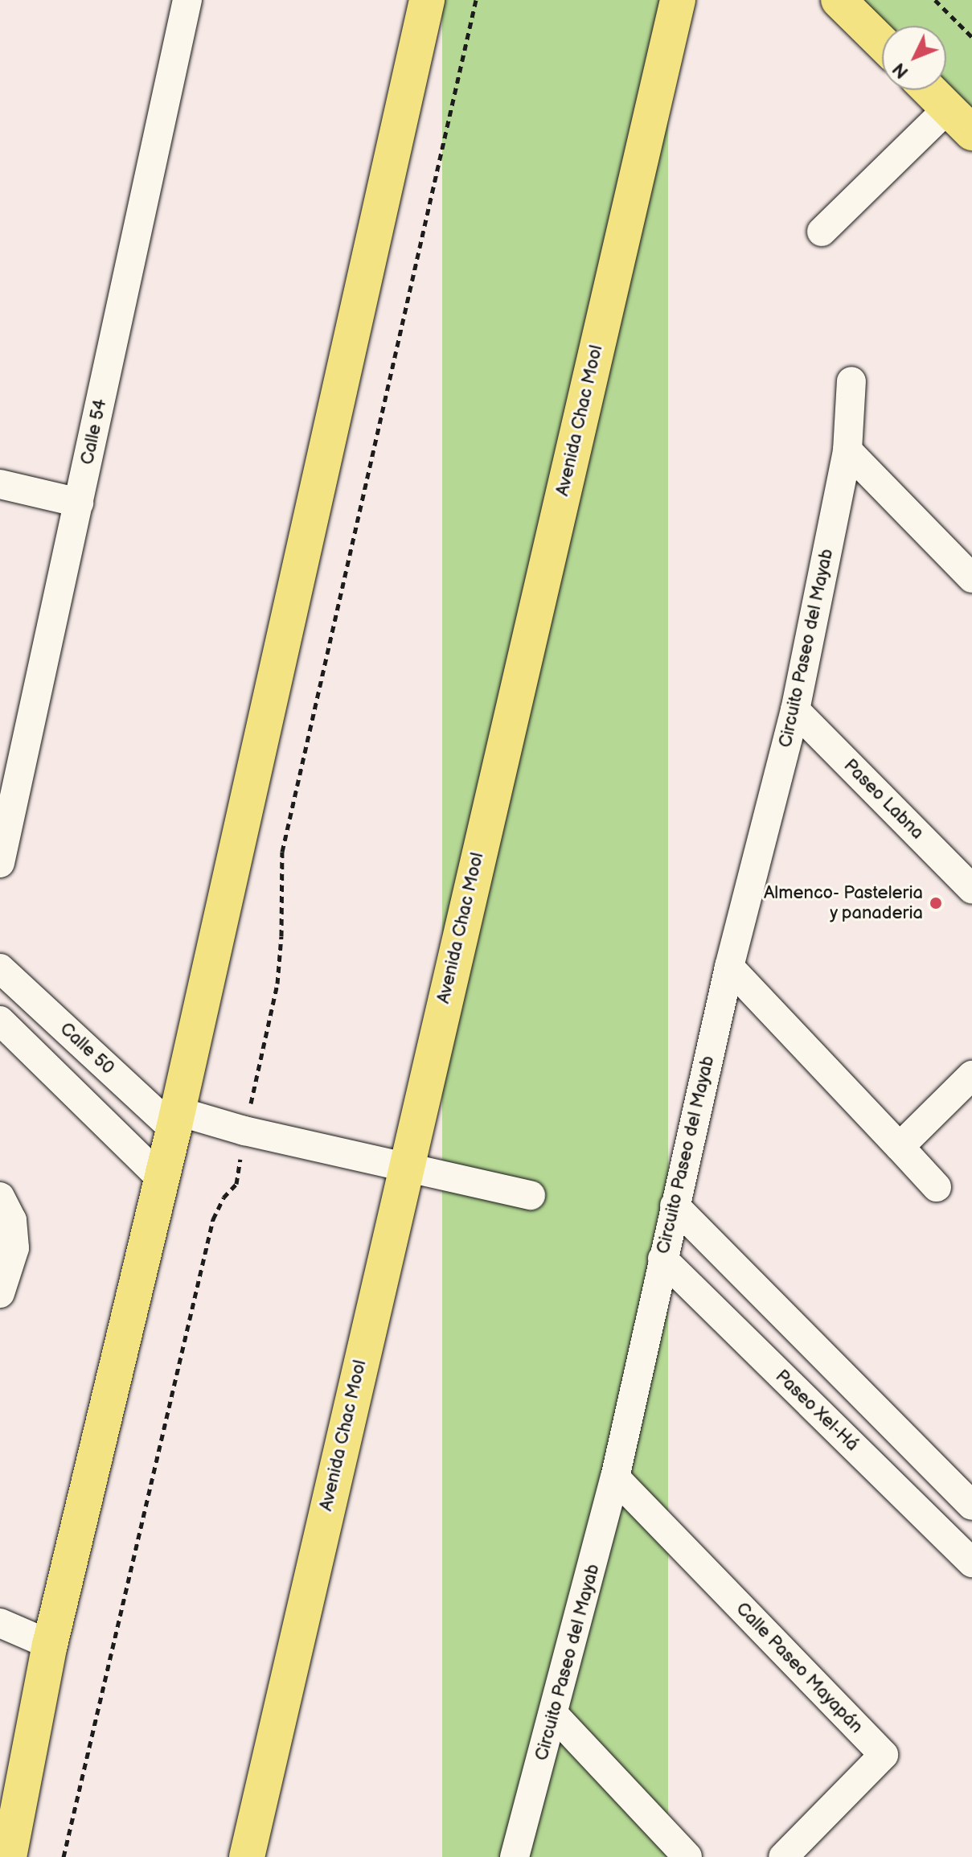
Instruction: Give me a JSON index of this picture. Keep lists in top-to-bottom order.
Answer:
{
  "streets": {
    "main road": ["Avenida Chac Mool"],
    "street": [
      "Calle 54",
      "Circuito Paseo del Mayab",
      "Paseo Labna",
      "Calle 50",
      "Paseo Xel-Há",
      "Calle Paseo Mayapán"
    ]
  },
  "crossings": [
    ["Circuito Paseo del Mayab", "Paseo Labna"],
    ["Circuito Paseo del Mayab", "Paseo Xel-Há"],
    ["Circuito Paseo del Mayab", "Calle Paseo Mayapán"]
  ],
  "places": ["Almenco- Pasteleria y panaderia"],
  "north": "bottom left"
}
